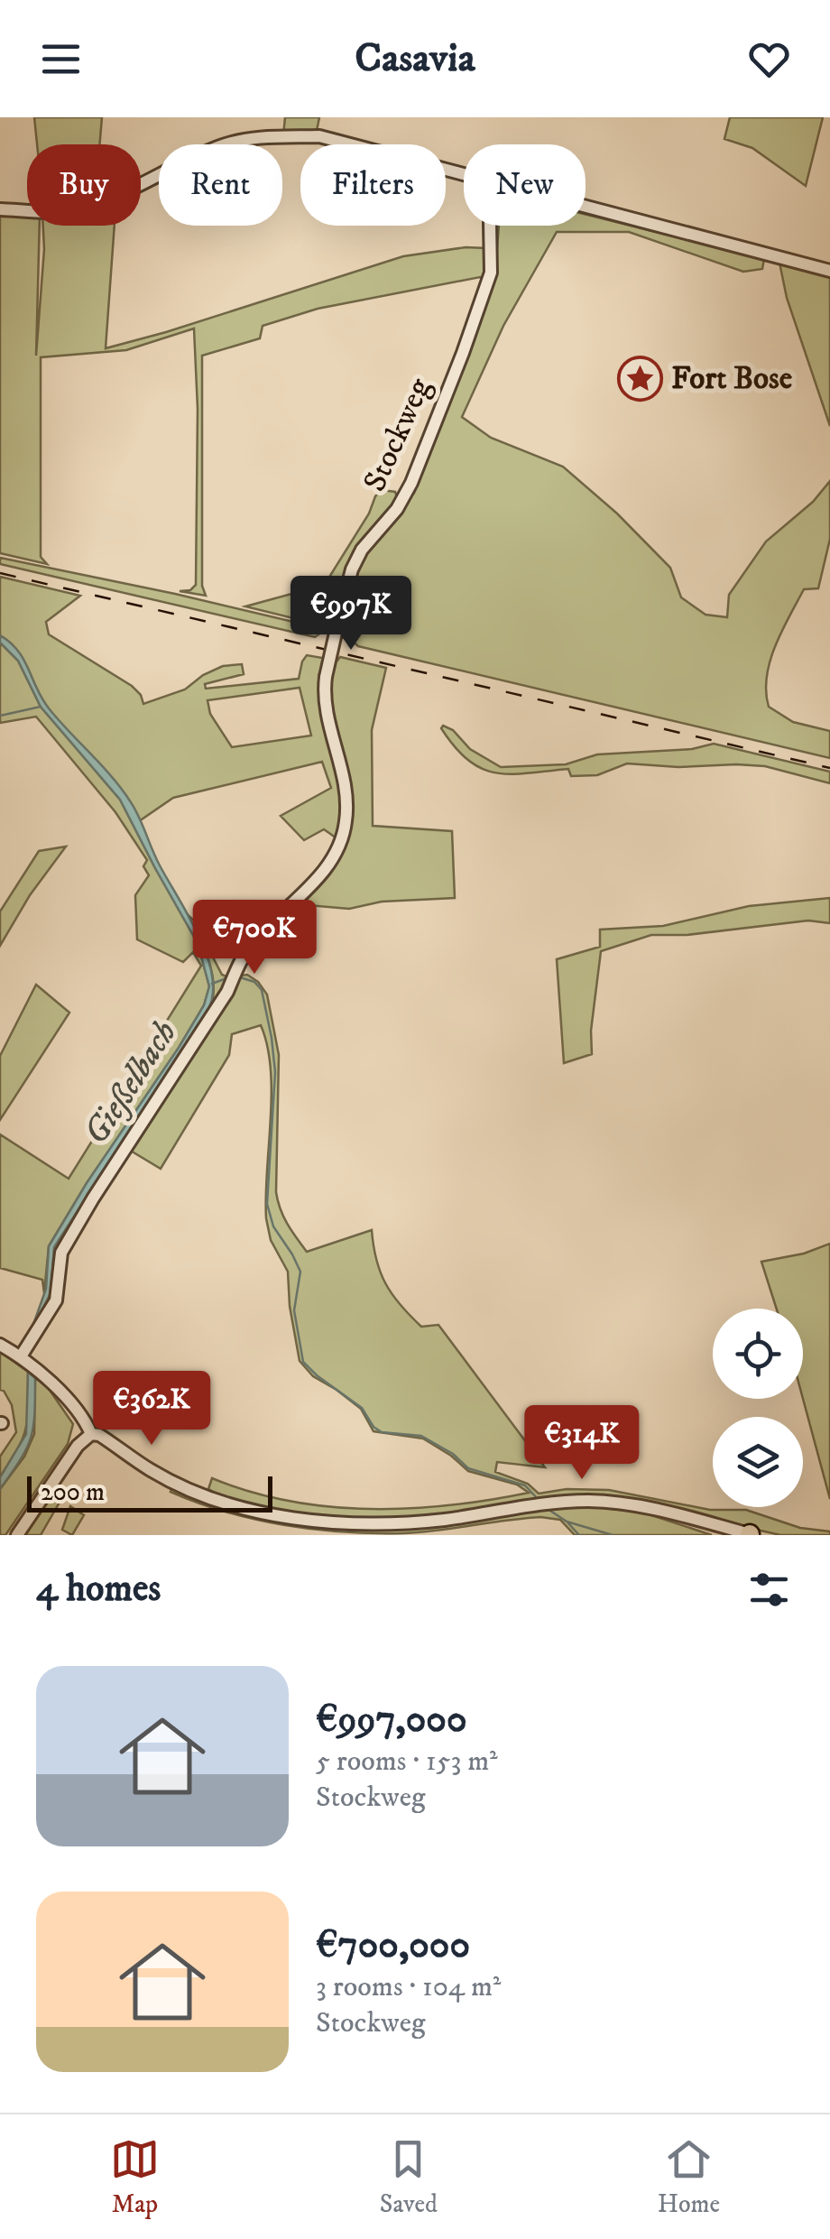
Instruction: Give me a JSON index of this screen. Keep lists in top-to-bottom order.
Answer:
{
  "streets": {
    "street": ["Stockweg"]
  },
  "water": ["Gießelbach"],
  "places": {
    "place": ["Fort Bose"]
  },
  "scale_bar": "200 m",
  "page": {
    "header": "Casavia",
    "chip": [
      "Buy",
      "Rent",
      "Filters",
      "New"
    ],
    "price": [
      "€997K",
      "€700K",
      "€362K",
      "€314K"
    ],
    "scale": "200 m",
    "heading": "4 homes",
    "list": [
      {
        "name": "€997,000",
        "note": "5 rooms · 153 m² · Stockweg"
      },
      {
        "name": "€700,000",
        "note": "3 rooms · 104 m² · Stockweg"
      }
    ],
    "tabs": ["Map", "Saved", "Home"]
  }
}
